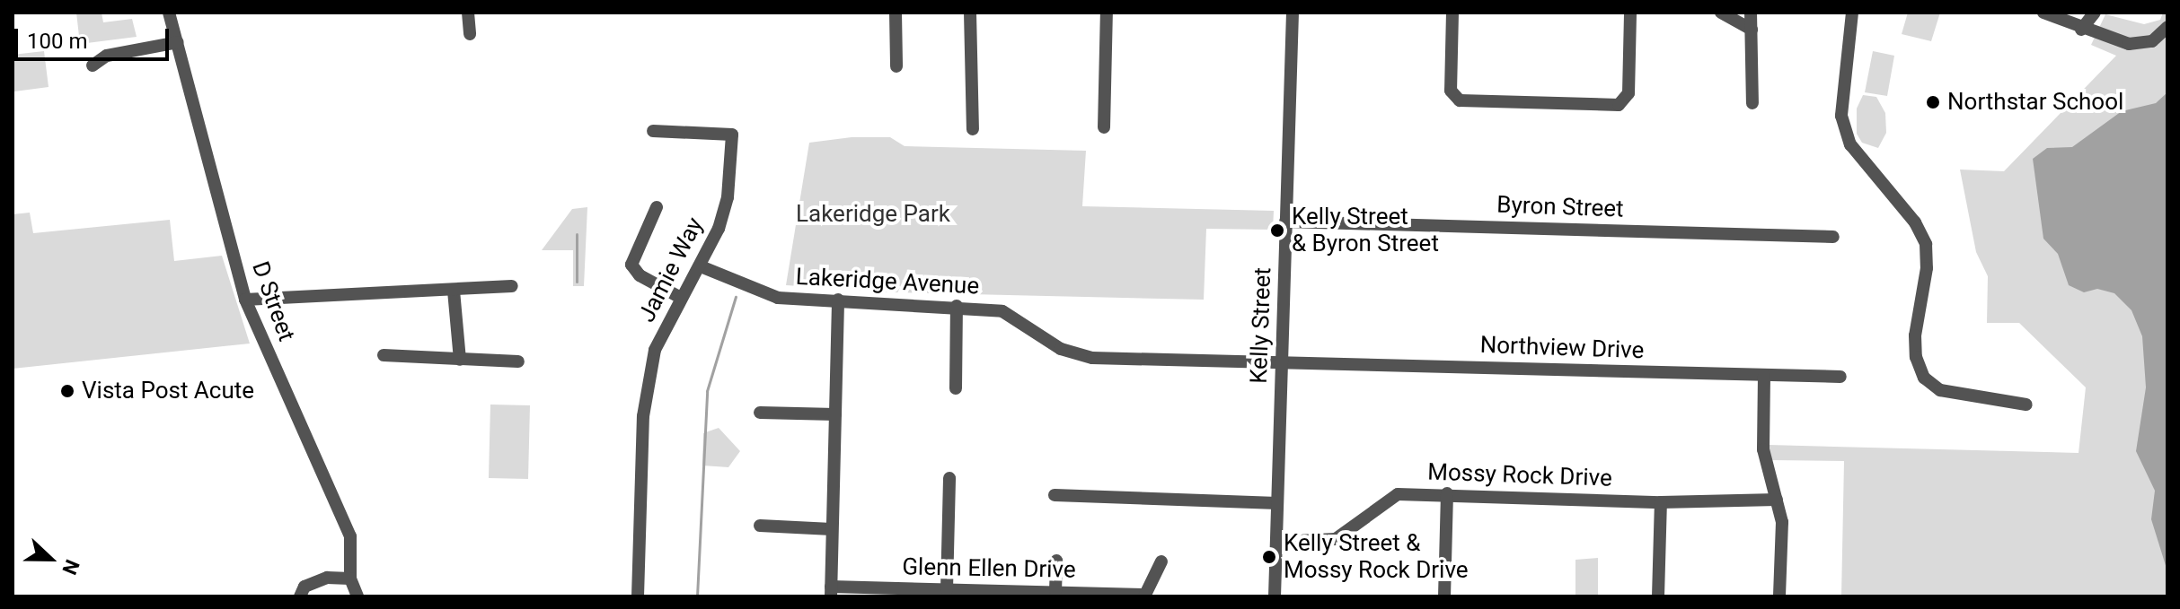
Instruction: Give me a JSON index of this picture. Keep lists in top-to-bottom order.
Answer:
{
  "streets": {
    "street": [
      "Byron Street",
      "Jamie Way",
      "Lakeridge Avenue",
      "D Street",
      "Kelly Street",
      "Northview Drive",
      "Mossy Rock Drive",
      "Glenn Ellen Drive"
    ]
  },
  "crossings": [
    ["Byron Street", "Kelly Street"],
    ["Jamie Way", "Lakeridge Avenue"],
    ["Lakeridge Avenue", "Kelly Street"],
    ["Lakeridge Avenue", "Northview Drive"],
    ["Kelly Street", "Northview Drive"],
    ["Kelly Street", "Mossy Rock Drive"]
  ],
  "parks": ["Lakeridge Park"],
  "places": [
    "Northstar School",
    "Kelly Street & Byron Street",
    "Vista Post Acute",
    "Kelly Street & Mossy Rock Drive"
  ],
  "scale_bar": "100 m",
  "north": "right"
}
